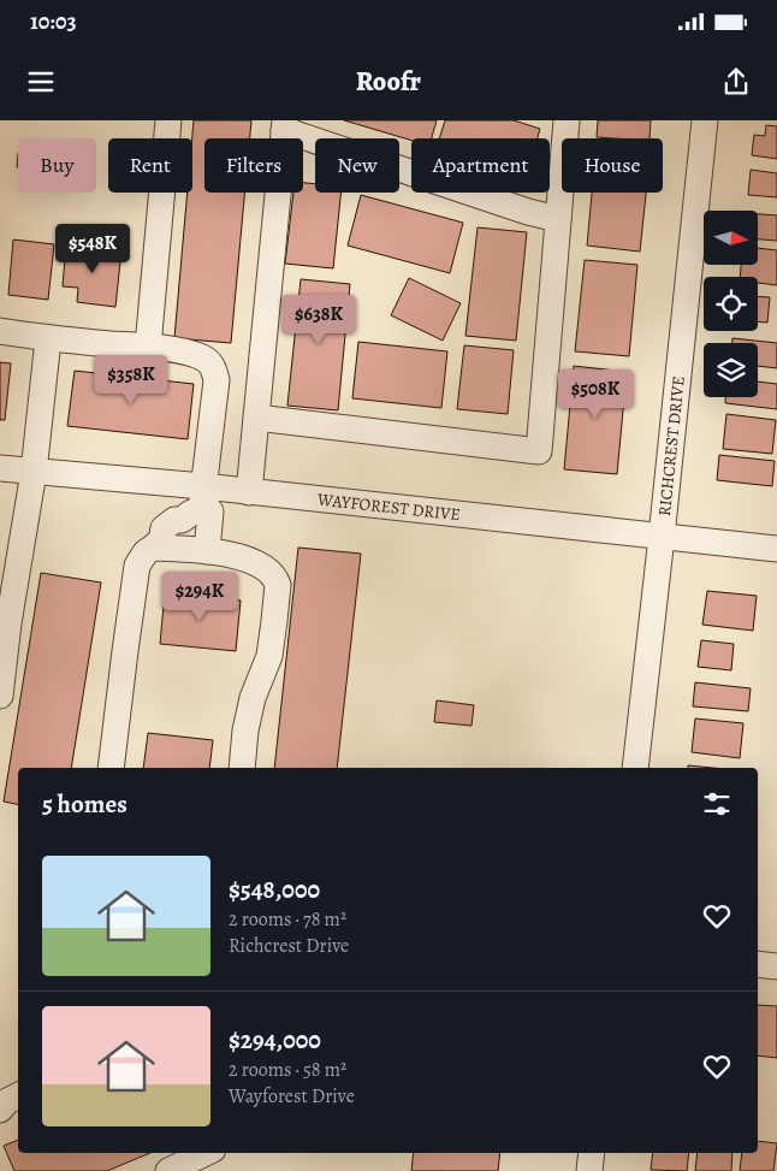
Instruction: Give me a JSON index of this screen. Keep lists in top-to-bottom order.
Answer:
{
  "streets": {
    "street": ["RICHCREST DRIVE", "WAYFOREST DRIVE"]
  },
  "crossings": [
    ["RICHCREST DRIVE", "WAYFOREST DRIVE"]
  ],
  "north": "right",
  "page": {
    "status": "10:03",
    "header": "Roofr",
    "chip": [
      "Buy",
      "Rent",
      "Filters",
      "New",
      "Apartment",
      "House"
    ],
    "price": [
      "$548K",
      "$638K",
      "$358K",
      "$508K",
      "$294K"
    ],
    "heading": "5 homes",
    "list": [
      {
        "name": "$548,000",
        "note": "2 rooms · 78 m² · Richcrest Drive"
      },
      {
        "name": "$294,000",
        "note": "2 rooms · 58 m² · Wayforest Drive"
      }
    ]
  }
}
